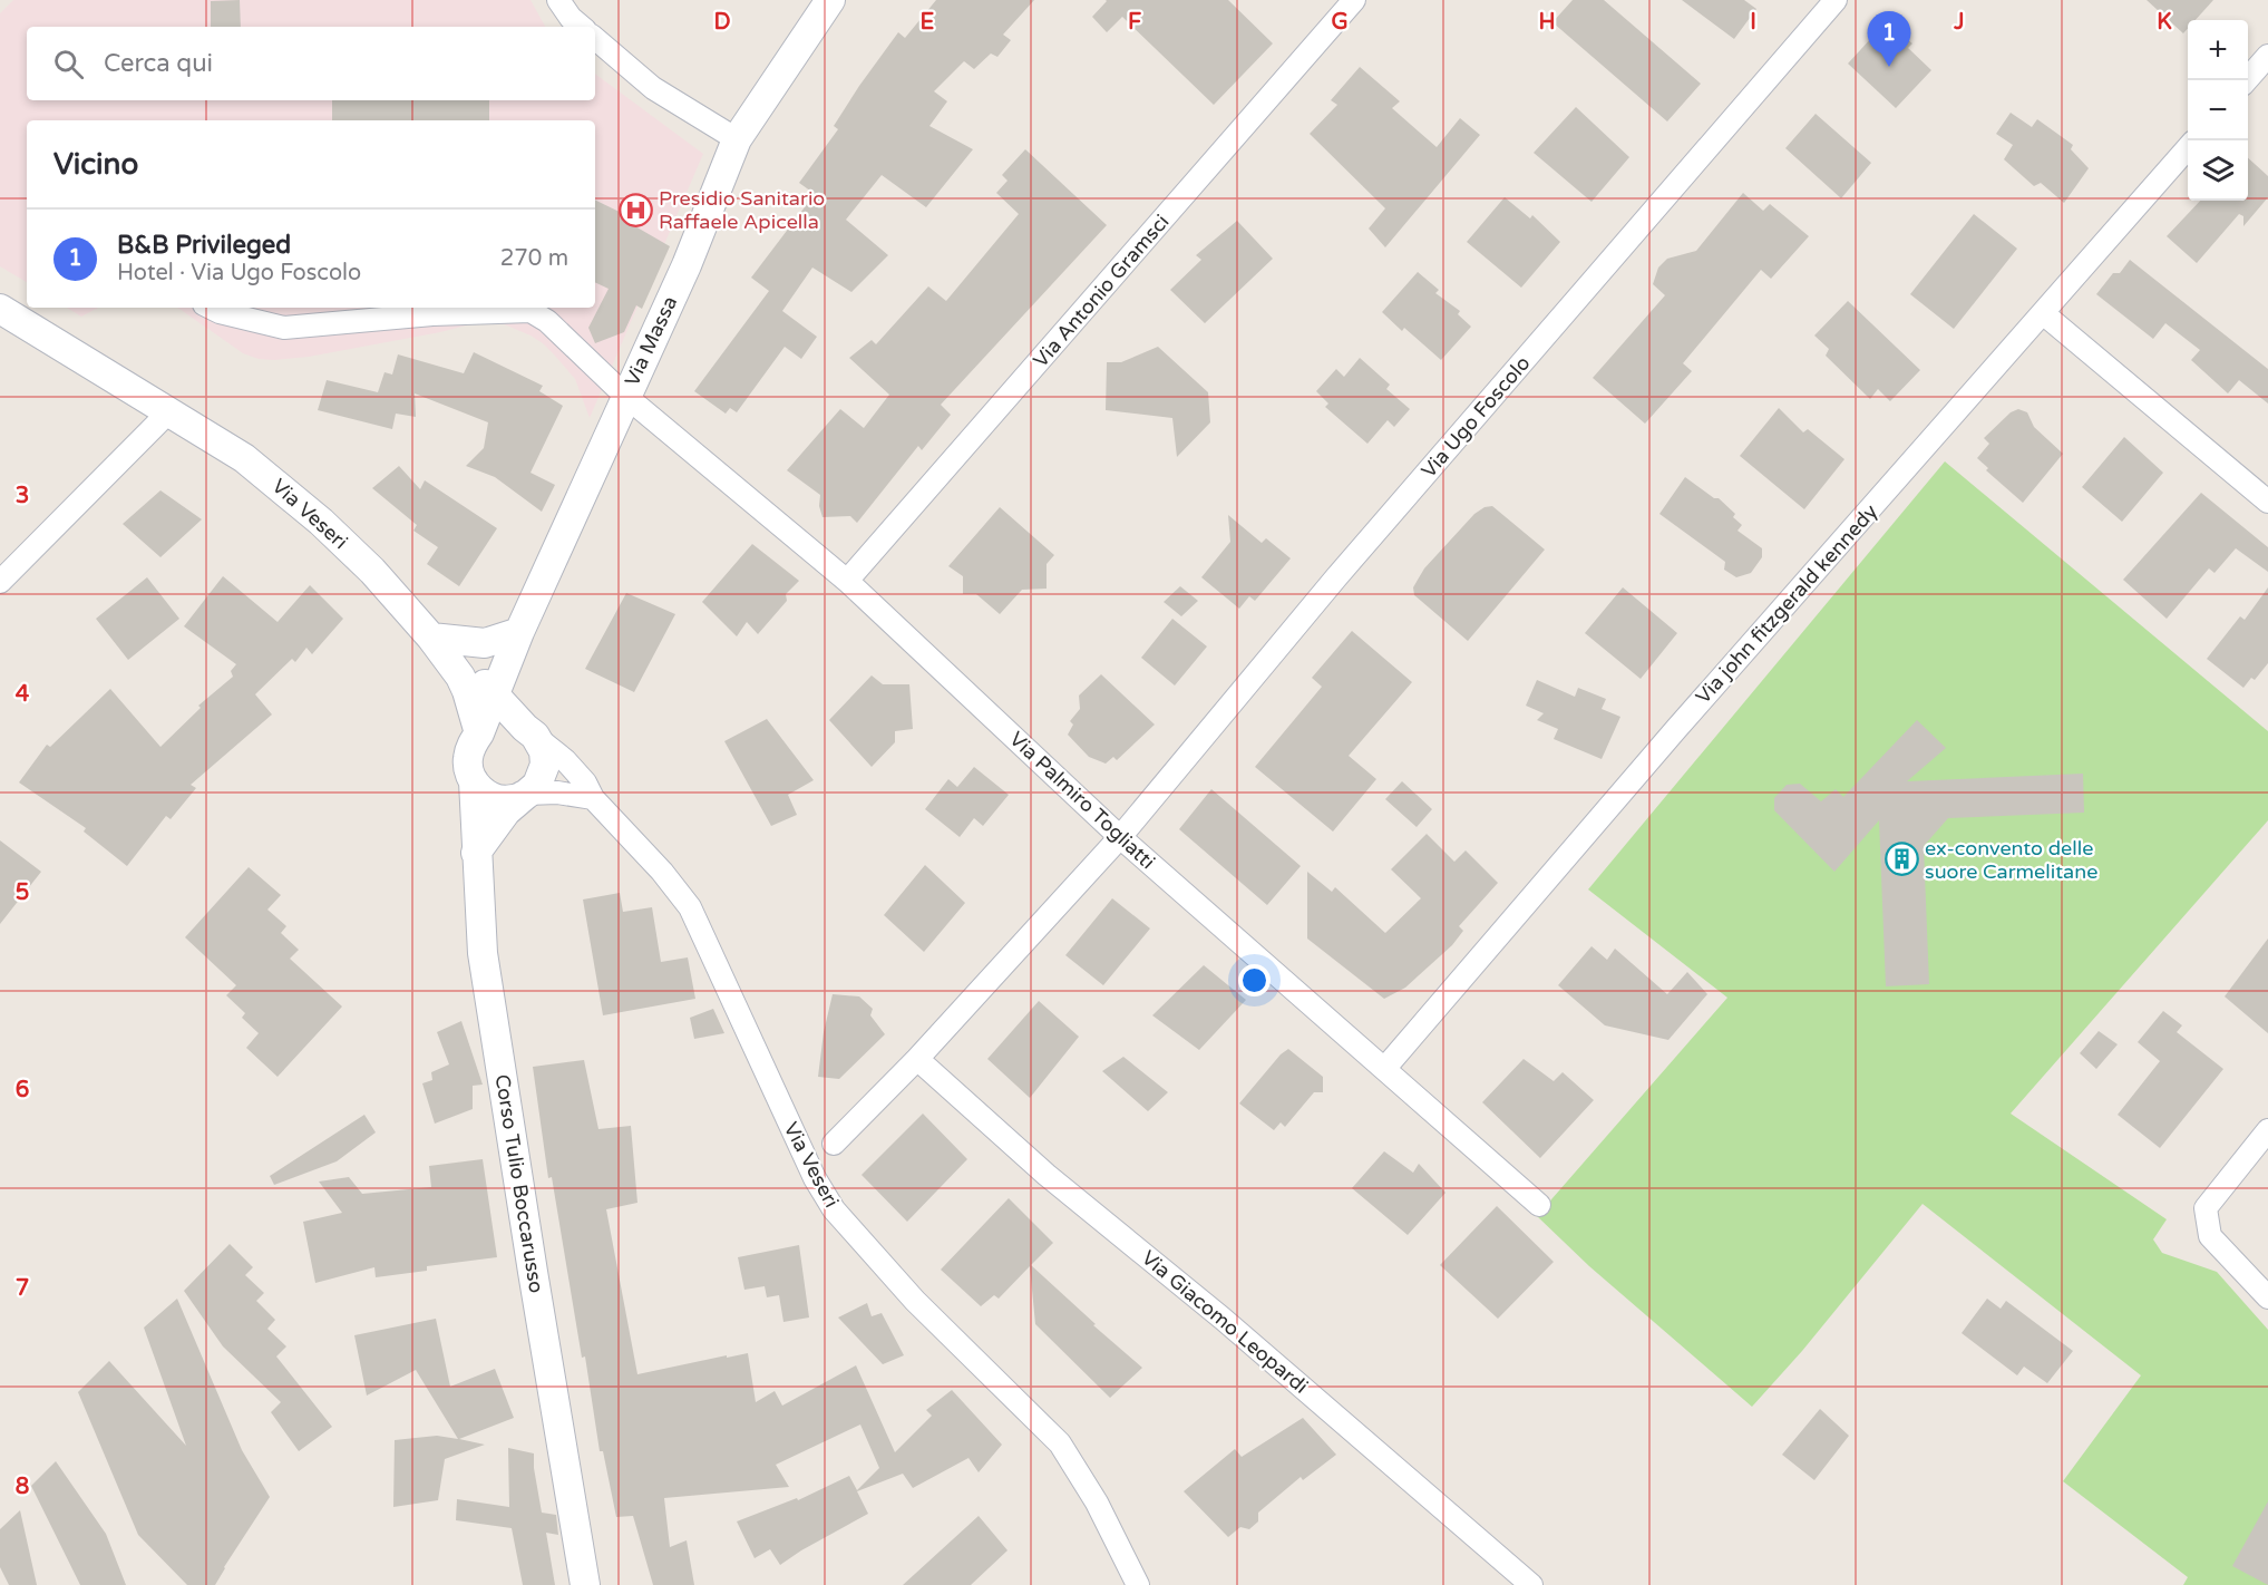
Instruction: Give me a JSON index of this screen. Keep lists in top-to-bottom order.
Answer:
{
  "streets": {
    "street": [
      "Via Antonio Gramsci",
      "Via Massa",
      "Via Ugo Foscolo",
      "Via Veseri",
      "Via john fitzgerald kennedy",
      "Via Palmiro Togliatti",
      "Corso Tulio Boccarusso",
      "Via Giacomo Leopardi"
    ]
  },
  "crossings": [
    ["Via Antonio Gramsci", "Via Palmiro Togliatti"],
    ["Via Massa", "Via Veseri"],
    ["Via Massa", "Via Palmiro Togliatti"],
    ["Via Massa", "Corso Tulio Boccarusso"],
    ["Via Ugo Foscolo", "Via Palmiro Togliatti"],
    ["Via Veseri", "Corso Tulio Boccarusso"],
    ["Via john fitzgerald kennedy", "Via Palmiro Togliatti"]
  ],
  "places": {
    "hospital": ["Presidio Sanitario Raffaele Apicella"],
    "building": ["ex-convento delle suore Carmelitane"]
  },
  "page": {
    "pins": "1",
    "map_buttons": ["+", "−"],
    "search": "Cerca qui",
    "heading": "Vicino",
    "list": [
      {
        "mark": "1",
        "name": "B&B Privileged",
        "note": "Hotel · Via Ugo Foscolo",
        "value": "270 m"
      }
    ]
  },
  "grid": {
    "columns": [
      "D",
      "E",
      "F",
      "G",
      "H",
      "I",
      "J",
      "K"
    ],
    "rows": [
      "3",
      "4",
      "5",
      "6",
      "7",
      "8"
    ]
  }
}
